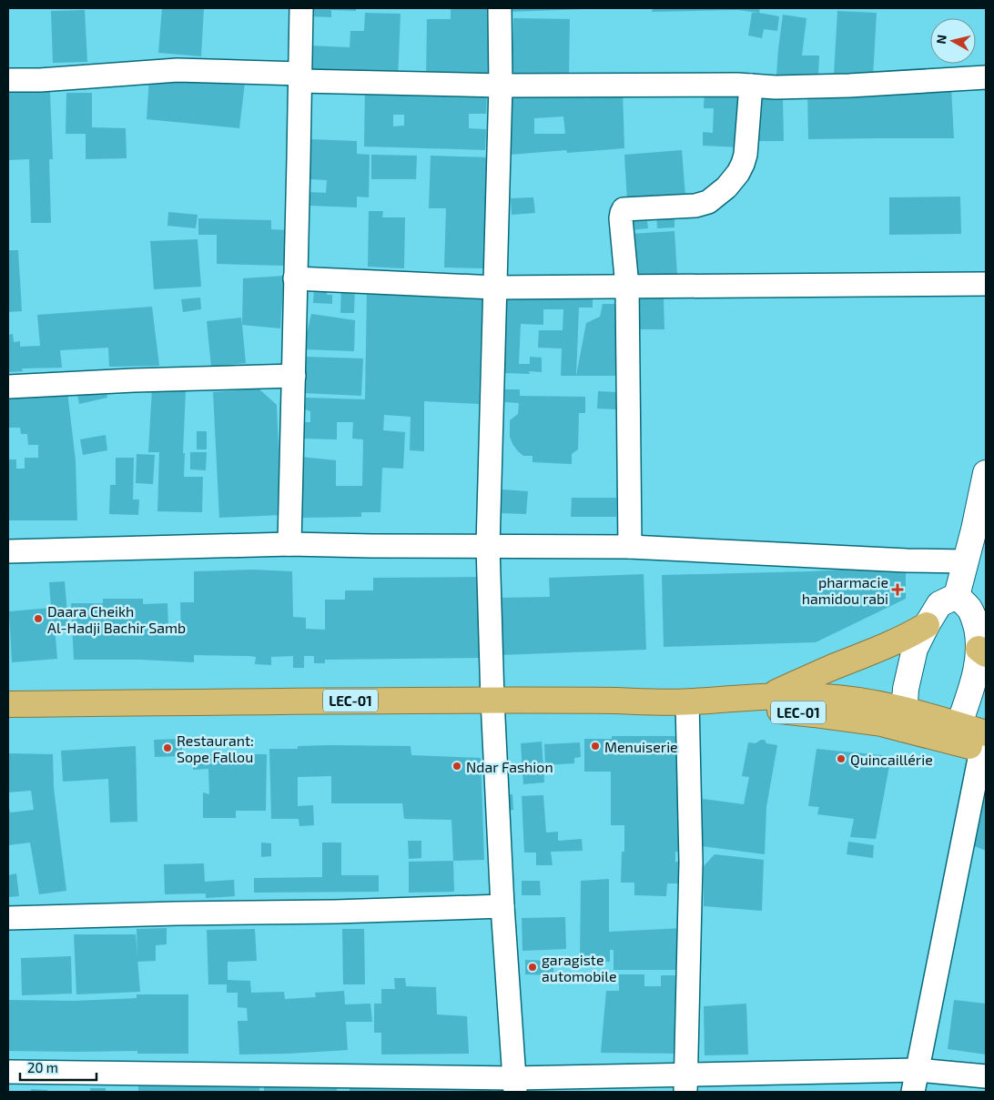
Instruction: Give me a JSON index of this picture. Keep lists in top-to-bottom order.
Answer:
{
  "streets": {
    "highway": ["LEC-01"]
  },
  "places": {
    "health": ["pharmacie hamidou rabi"],
    "other": [
      "Daara Cheikh Al-Hadji Bachir Samb",
      "Menuiserie",
      "Restaurant: Sope Fallou",
      "Quincaillérie",
      "Ndar Fashion",
      "garagiste automobile"
    ]
  },
  "scale_bar": "20 m",
  "north": "left"
}
